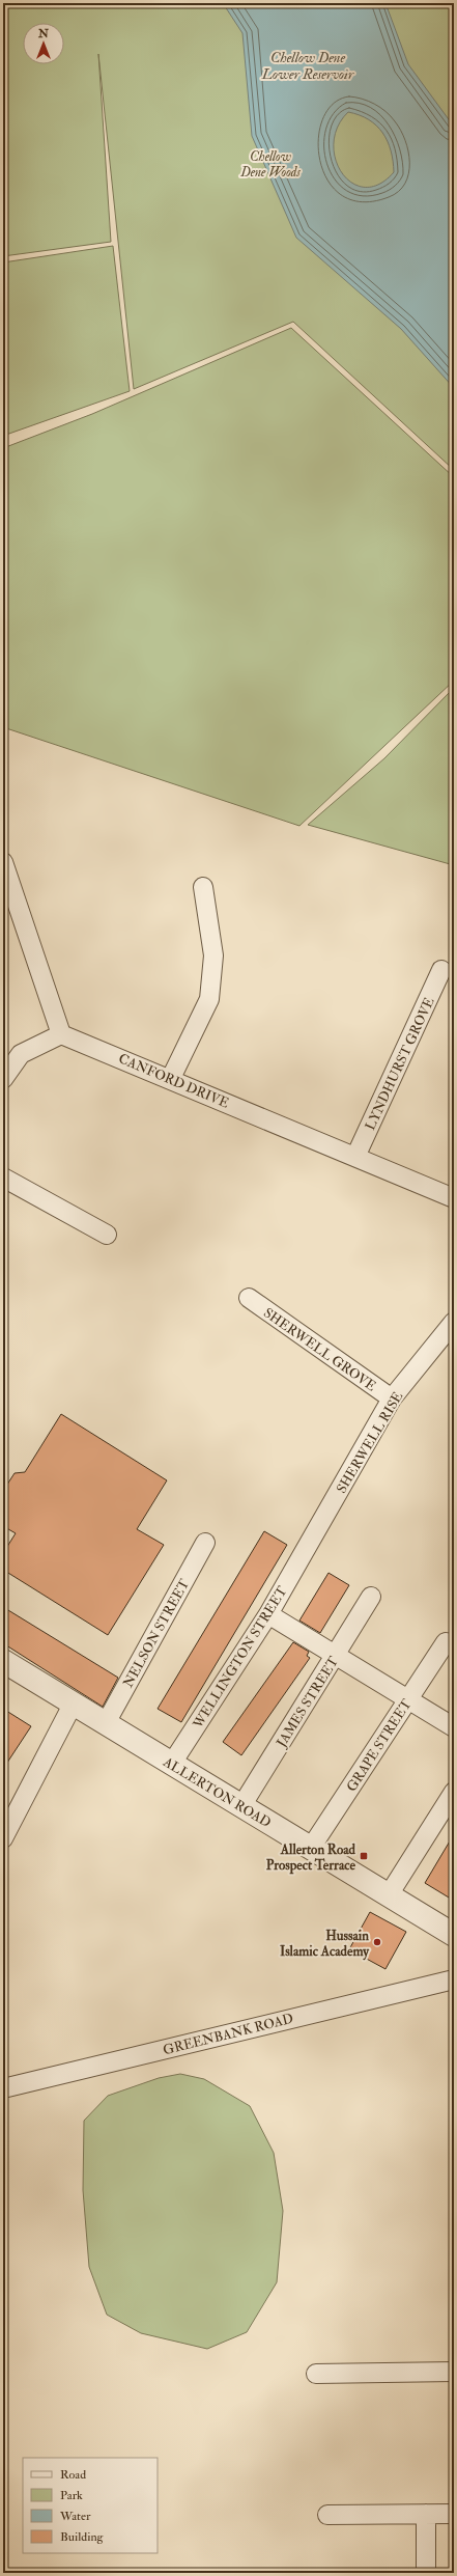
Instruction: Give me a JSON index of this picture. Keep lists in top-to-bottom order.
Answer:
{
  "streets": {
    "street": [
      "LYNDHURST GROVE",
      "CANFORD DRIVE",
      "SHERWELL GROVE",
      "SHERWELL RISE",
      "NELSON STREET",
      "WELLINGTON STREET",
      "JAMES STREET",
      "GRAPE STREET",
      "ALLERTON ROAD",
      "GREENBANK ROAD"
    ]
  },
  "crossings": [
    ["LYNDHURST GROVE", "CANFORD DRIVE"],
    ["SHERWELL GROVE", "SHERWELL RISE"],
    ["SHERWELL RISE", "WELLINGTON STREET"],
    ["NELSON STREET", "ALLERTON ROAD"],
    ["WELLINGTON STREET", "ALLERTON ROAD"],
    ["JAMES STREET", "ALLERTON ROAD"],
    ["GRAPE STREET", "ALLERTON ROAD"]
  ],
  "water": ["Chellow Dene Lower Reservoir"],
  "parks": ["Chellow Dene Woods"],
  "places": {
    "transit": ["Allerton Road Prospect Terrace"],
    "other": ["Hussain Islamic Academy"]
  },
  "legend": [
    "Road",
    "Park",
    "Water",
    "Building"
  ],
  "north": "top"
}
